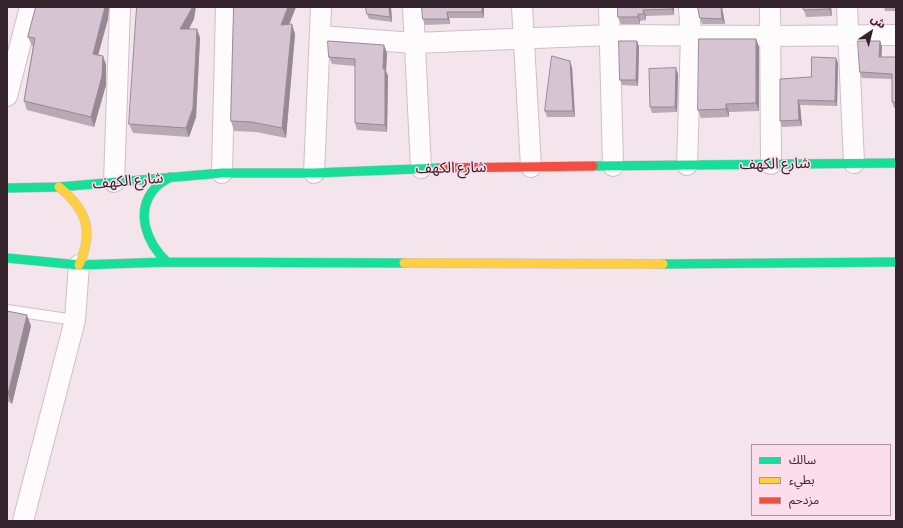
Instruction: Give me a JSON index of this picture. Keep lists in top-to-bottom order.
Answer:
{
  "streets": {
    "main road": ["شارع الكهف"]
  },
  "legend": ["سالك", "بطيء", "مزدحم"],
  "north": "top right"
}
